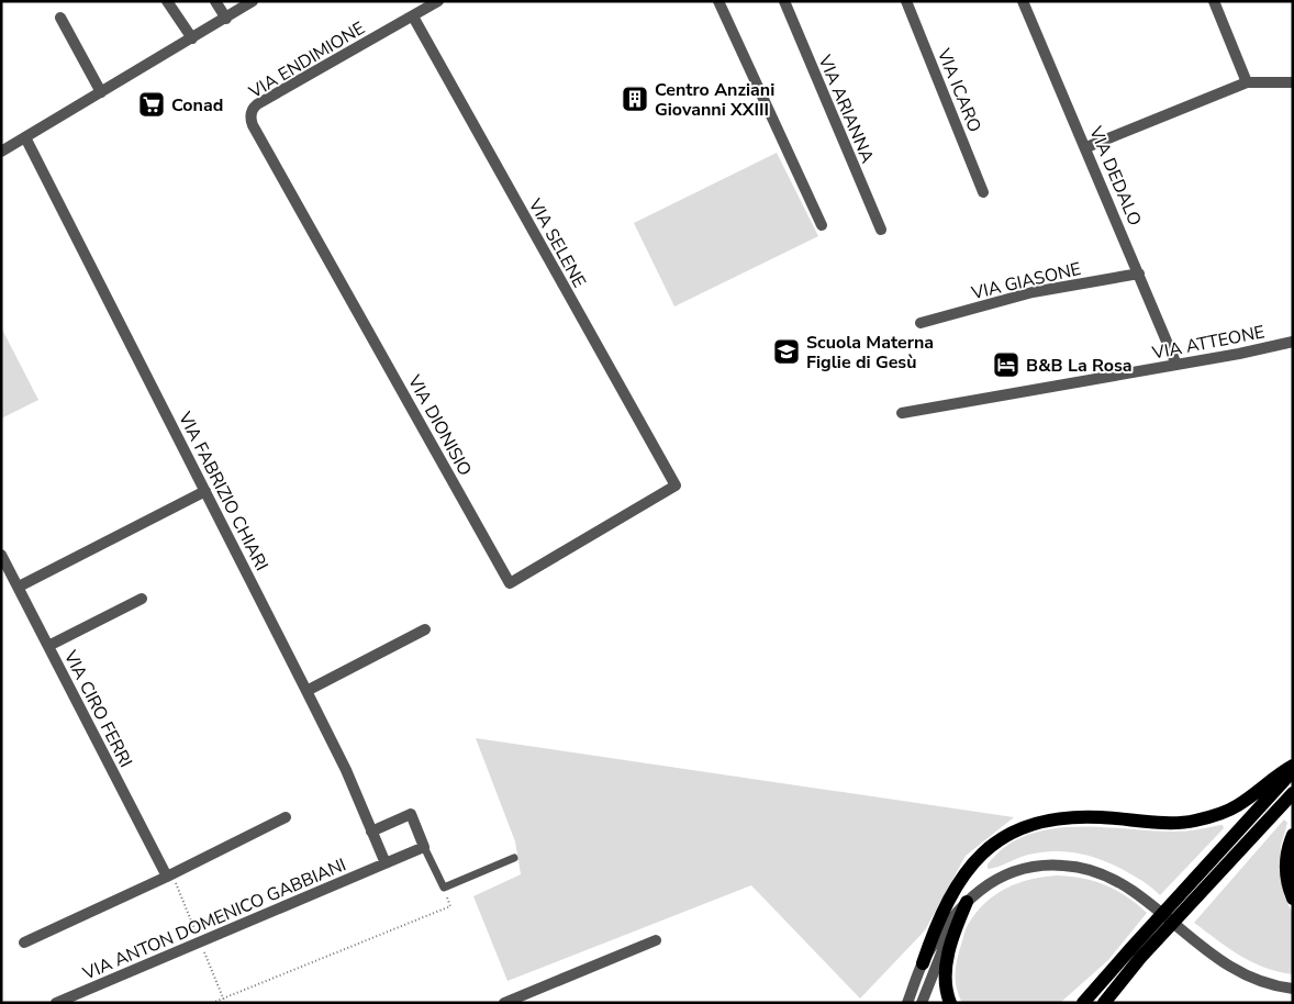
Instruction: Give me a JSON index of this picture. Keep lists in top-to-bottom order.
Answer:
{
  "streets": {
    "street": [
      "VIA ENDIMIONE",
      "VIA ICARO",
      "VIA ARIANNA",
      "VIA DEDALO",
      "VIA SELENE",
      "VIA GIASONE",
      "VIA ATTEONE",
      "VIA DIONISIO",
      "VIA FABRIZIO CHIARI",
      "VIA CIRO FERRI",
      "VIA ANTON DOMENICO GABBIANI"
    ]
  },
  "crossings": [
    ["VIA ENDIMIONE", "VIA SELENE"],
    ["VIA ENDIMIONE", "VIA DIONISIO"],
    ["VIA DEDALO", "VIA GIASONE"],
    ["VIA DEDALO", "VIA ATTEONE"],
    ["VIA SELENE", "VIA DIONISIO"],
    ["VIA FABRIZIO CHIARI", "VIA ANTON DOMENICO GABBIANI"]
  ],
  "places": {
    "building": ["Centro Anziani Giovanni XXIII"],
    "supermarket": ["Conad"],
    "school or university": ["Scuola Materna Figlie di Gesù"],
    "hotel": ["B&B La Rosa"]
  }
}
